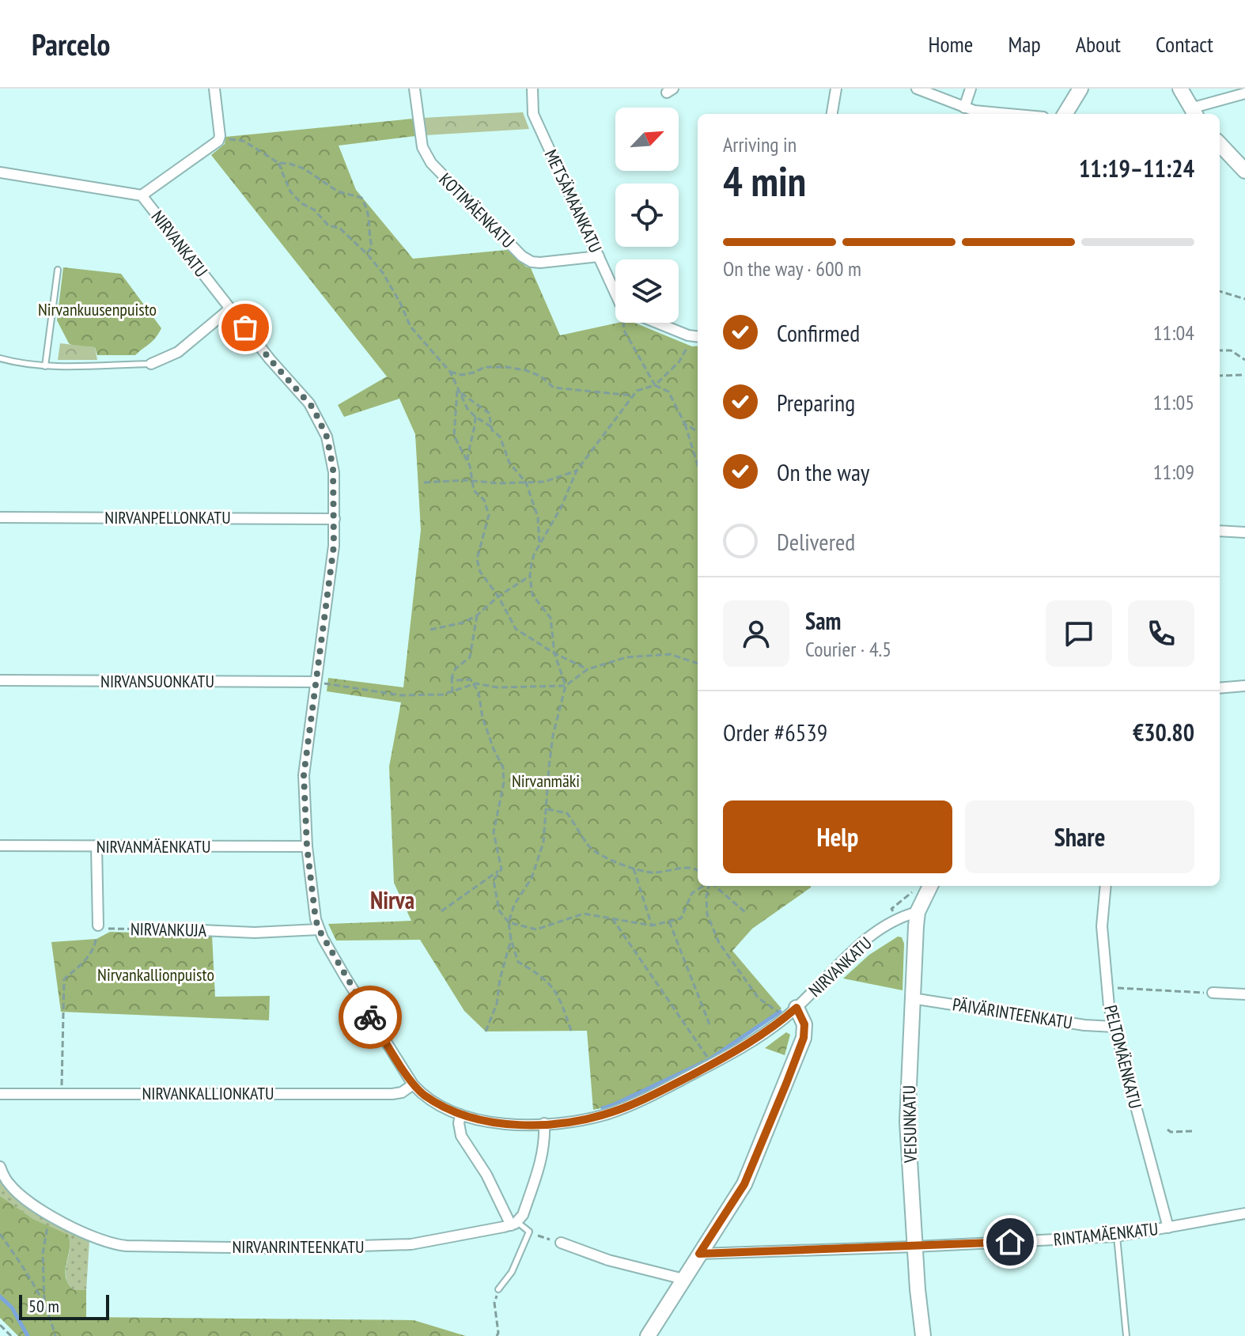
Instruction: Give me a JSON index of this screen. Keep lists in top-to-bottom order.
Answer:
{
  "streets": {
    "street": [
      "METSÄMAANKATU",
      "KOTIMÄENKATU",
      "NIRVANKATU",
      "NIRVANPELLONKATU",
      "NIRVANSUONKATU",
      "NIRVANMÄENKATU",
      "NIRVANKUJA",
      "PÄIVÄRINTEENKATU",
      "PELTOMÄENKATU",
      "NIRVANKALLIONKATU",
      "VEISUNKATU",
      "RINTAMÄENKATU",
      "NIRVANRINTEENKATU"
    ]
  },
  "crossings": [
    ["METSÄMAANKATU", "KOTIMÄENKATU"],
    ["NIRVANKATU", "NIRVANPELLONKATU"],
    ["NIRVANKATU", "NIRVANSUONKATU"],
    ["NIRVANKATU", "NIRVANMÄENKATU"],
    ["NIRVANKATU", "NIRVANKUJA"],
    ["NIRVANKATU", "NIRVANKALLIONKATU"],
    ["NIRVANKATU", "VEISUNKATU"],
    ["PÄIVÄRINTEENKATU", "PELTOMÄENKATU"],
    ["PÄIVÄRINTEENKATU", "VEISUNKATU"],
    ["PELTOMÄENKATU", "RINTAMÄENKATU"],
    ["VEISUNKATU", "RINTAMÄENKATU"]
  ],
  "districts": ["Nirva"],
  "parks": ["Nirvankuusenpuisto", "Nirvanmäki", "Nirvankallionpuisto"],
  "scale_bar": "50 m",
  "north": "top right",
  "page": {
    "header": "Parcelo",
    "nav": [
      "Home",
      "Map",
      "About",
      "Contact"
    ],
    "heading": ["4 min", "Arriving in", "11:19–11:24"],
    "panel": [
      "Sam",
      "Courier · 4.5",
      "Order #6539",
      "€30.80"
    ],
    "bar": "On the way · 600 m",
    "list": [
      ["Confirmed", "11:04"],
      ["Preparing", "11:05"],
      ["On the way", "11:09"],
      "Delivered"
    ],
    "buttons": ["Help", "Share"],
    "scale": "50 m"
  }
}
